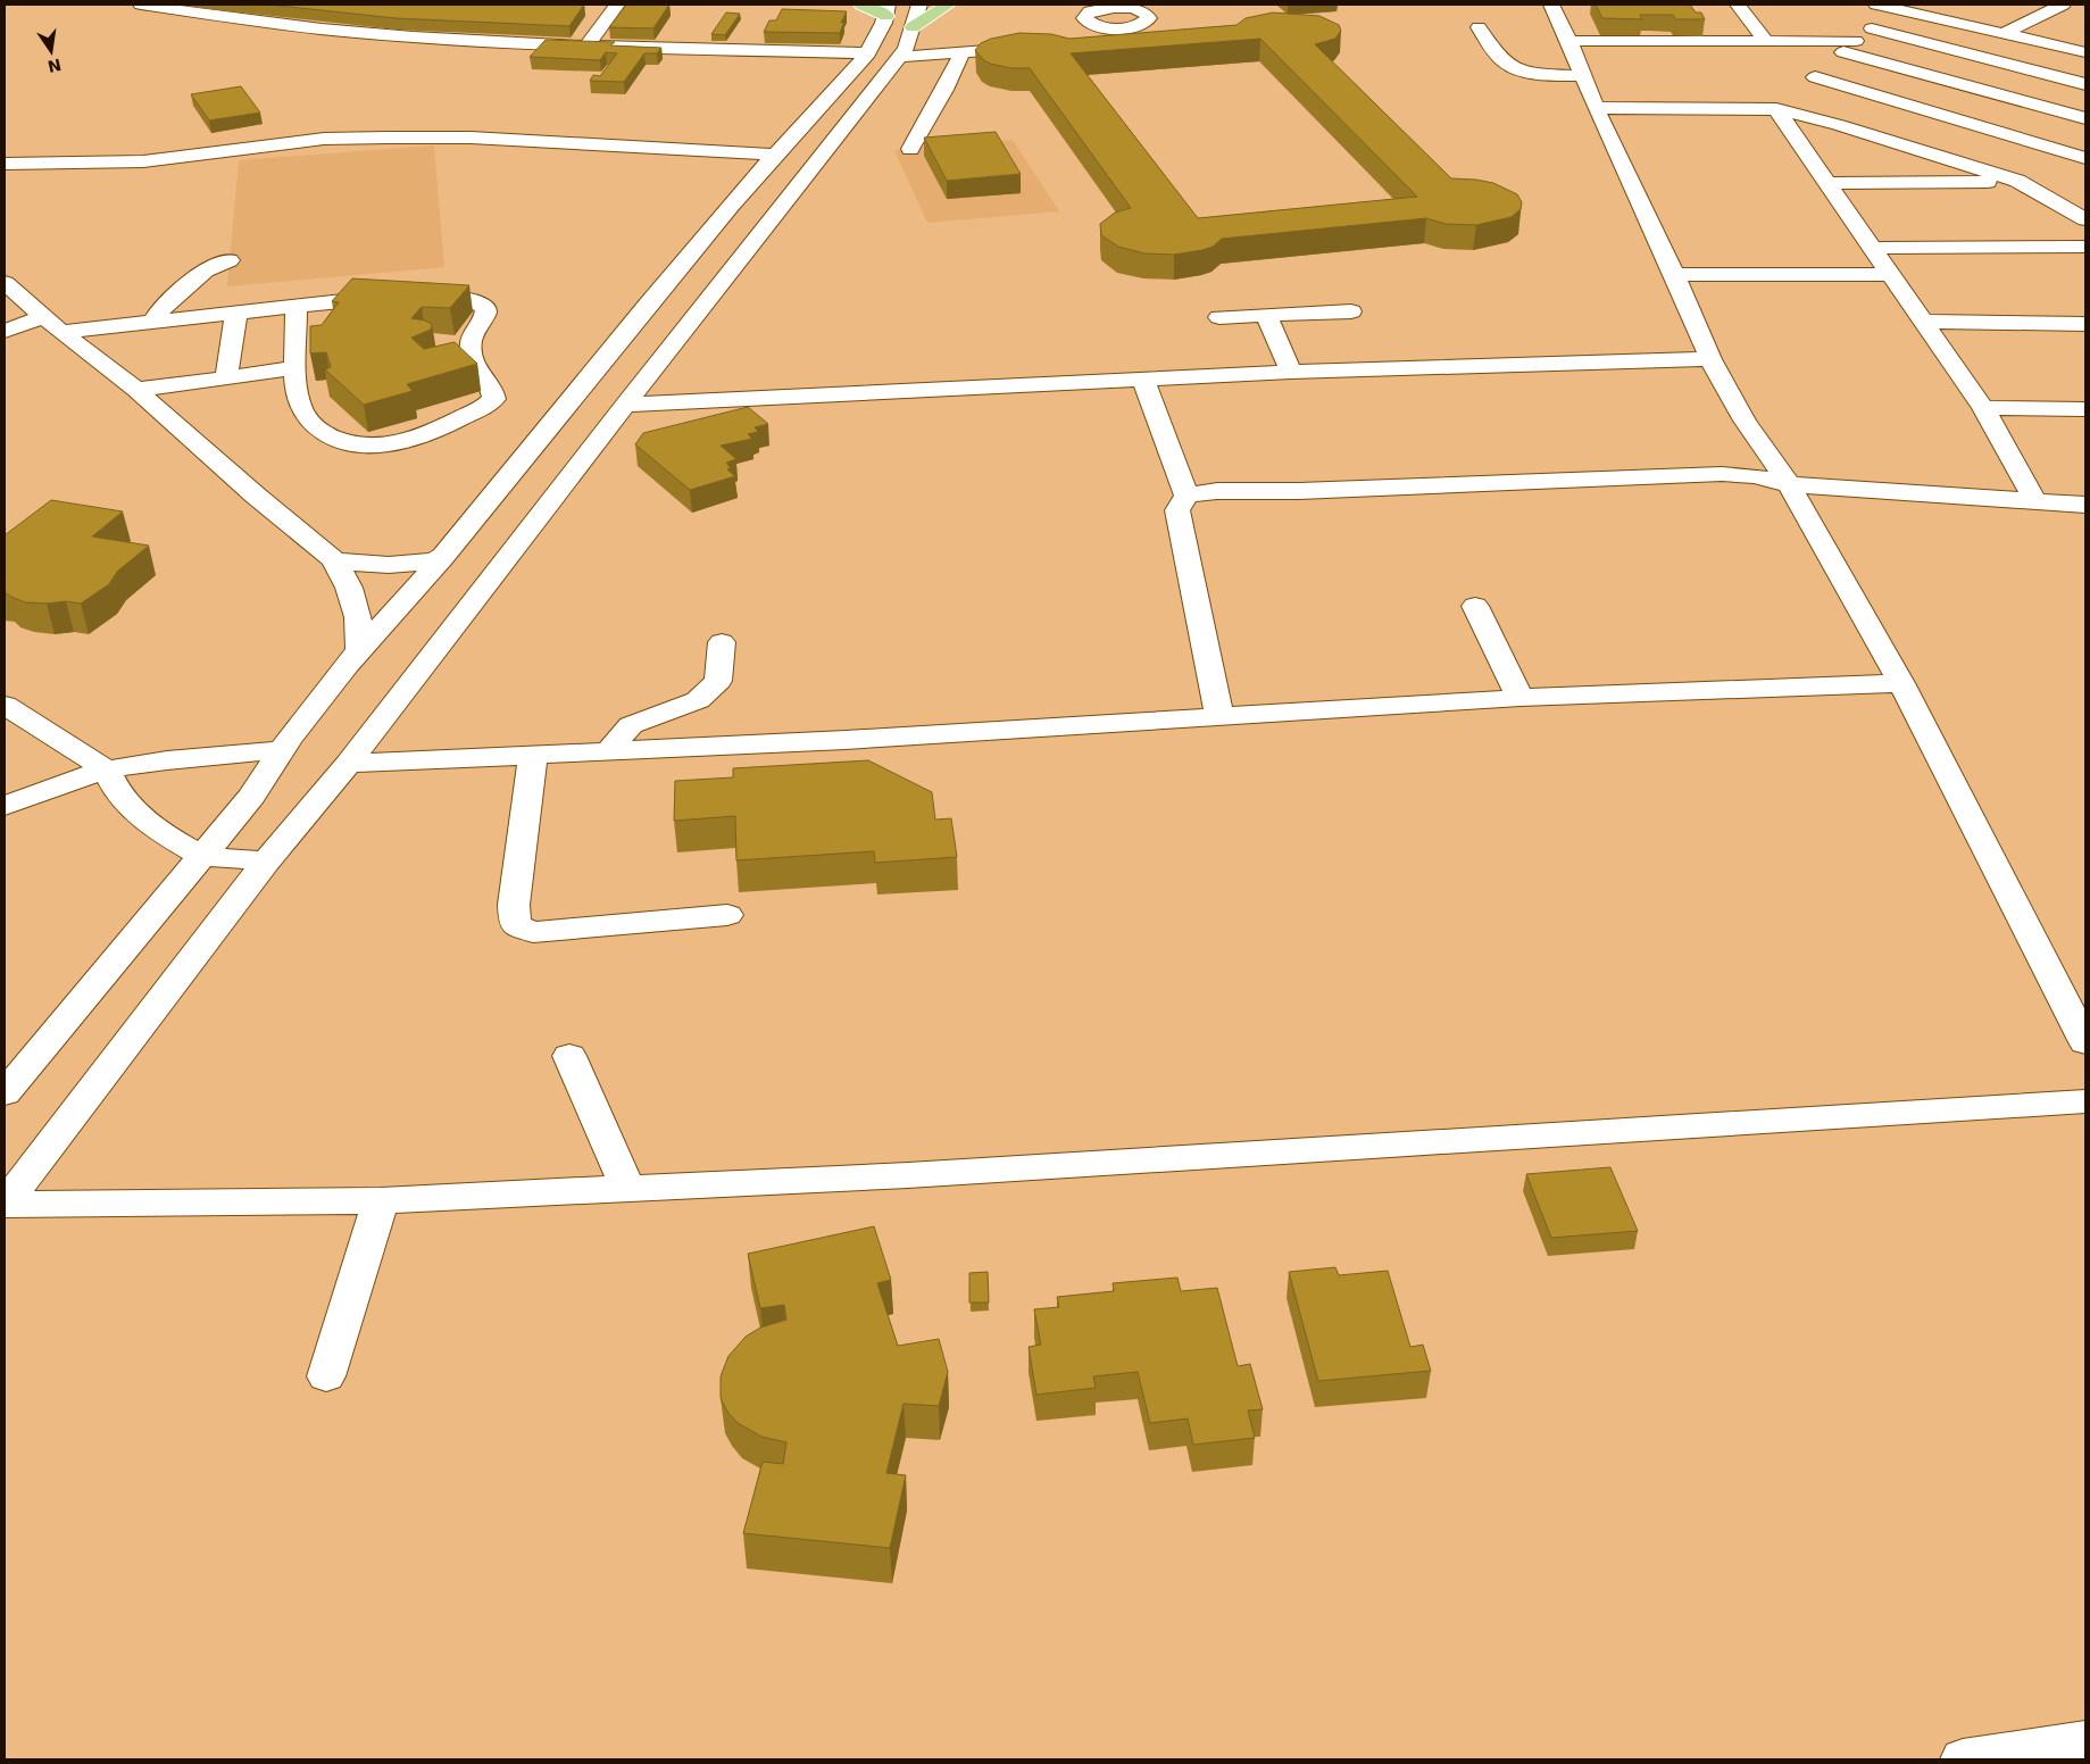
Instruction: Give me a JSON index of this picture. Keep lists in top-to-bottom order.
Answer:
{
  "north": "bottom"
}
